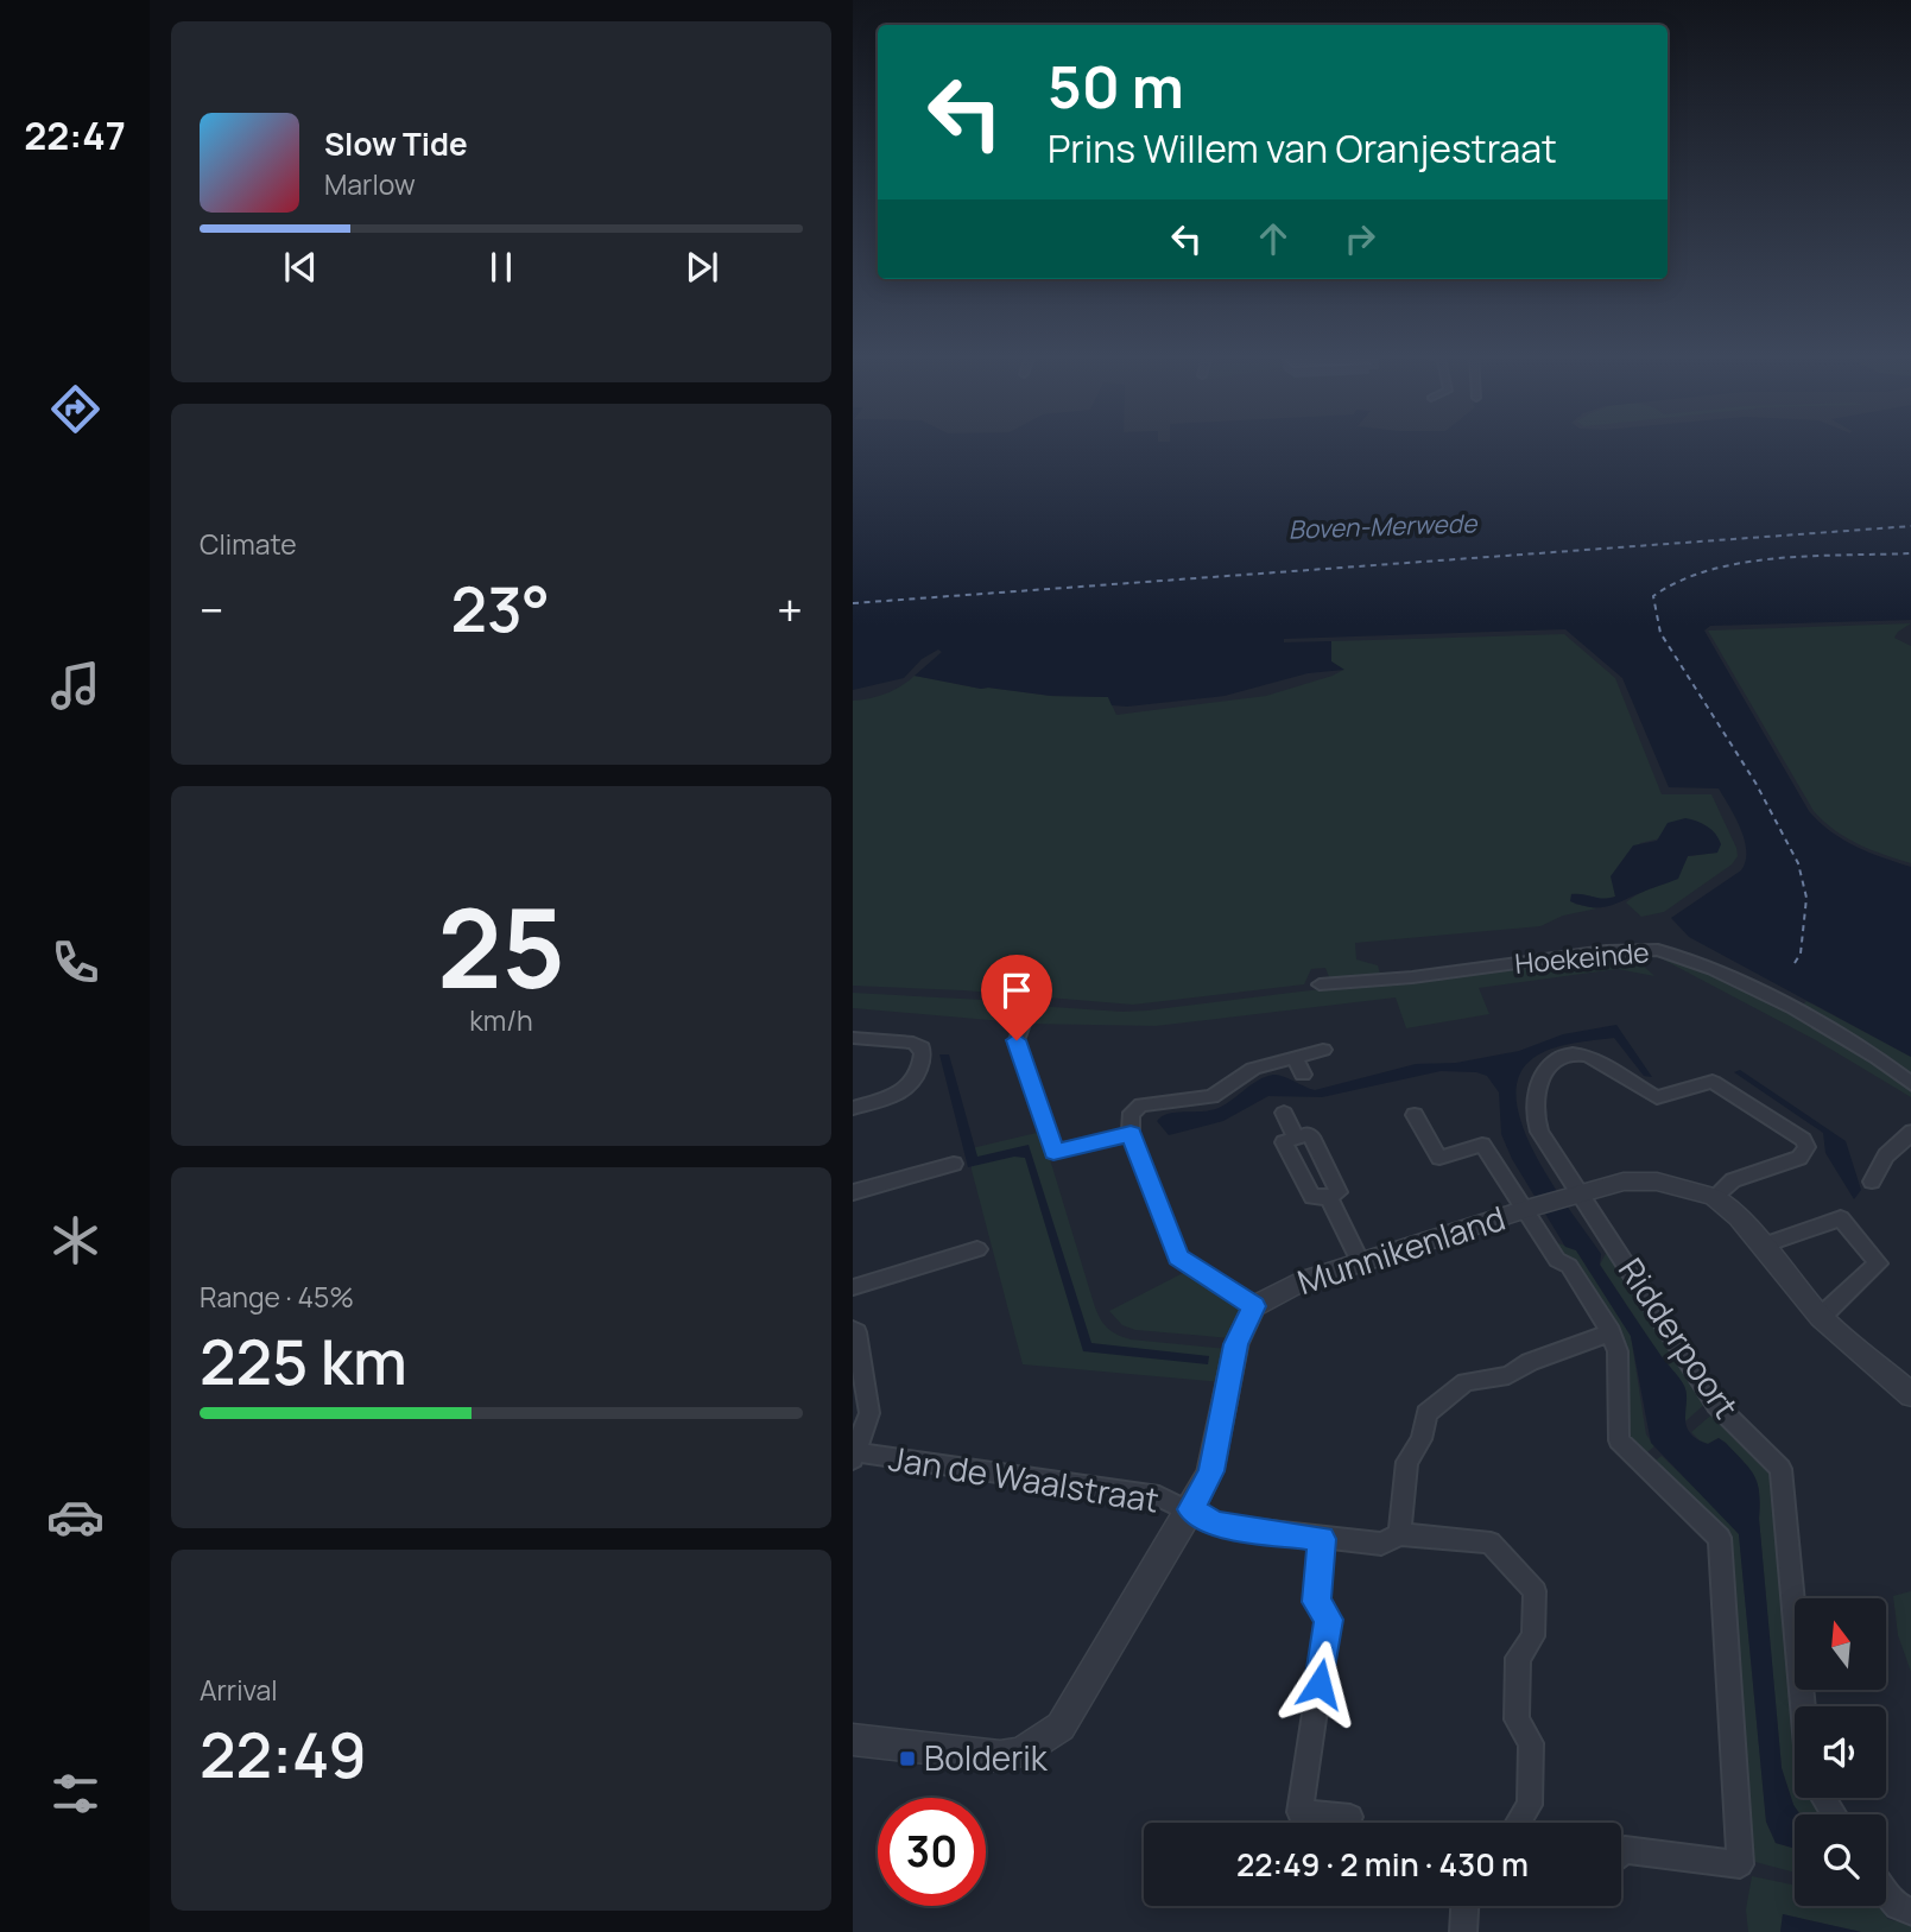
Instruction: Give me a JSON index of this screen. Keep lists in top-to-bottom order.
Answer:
{
  "streets": {
    "street": [
      "Hoekeinde",
      "Munnikenland",
      "Ridderpoort",
      "Jan de Waalstraat"
    ]
  },
  "crossings": [
    ["Munnikenland", "Ridderpoort"]
  ],
  "water": ["Boven-Merwede"],
  "places": {
    "transit": ["Bolderik"]
  },
  "north": "top",
  "page": {
    "tabs": "22:47",
    "turn": ["50 m", "Prins Willem van Oranjestraat"],
    "song": ["Slow Tide", "Marlow"],
    "tile": [
      "Climate",
      ["25", "km/h"],
      ["Range · 45%", "225 km"],
      ["Arrival", "22:49"]
    ],
    "heat": ["−", "23°", "+"],
    "limit": "30",
    "trip": "22:49 · 2 min · 430 m"
  }
}
